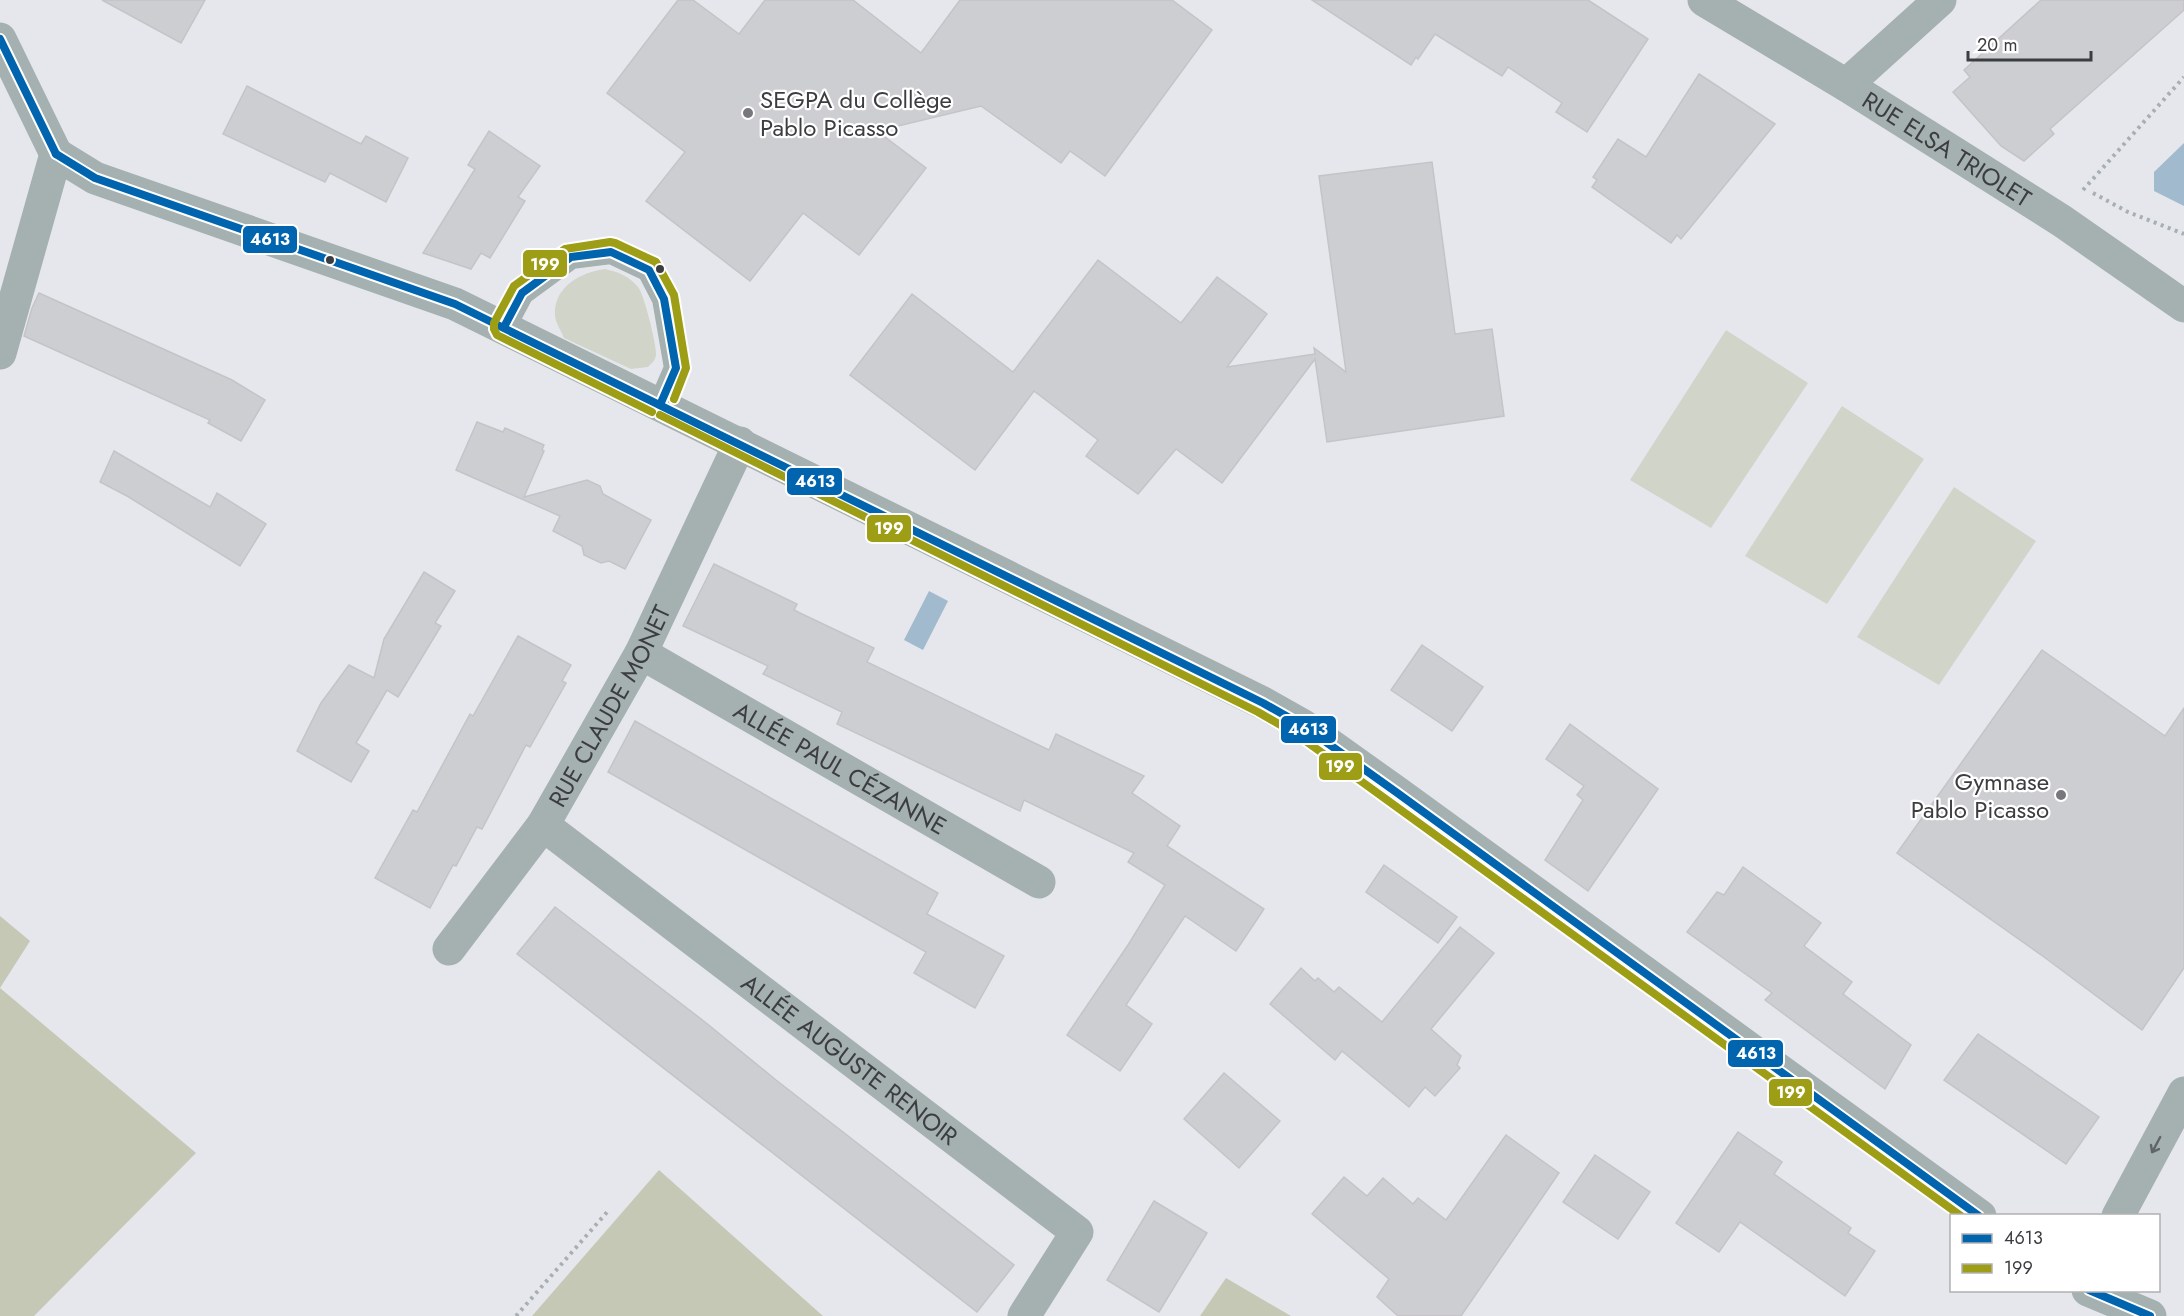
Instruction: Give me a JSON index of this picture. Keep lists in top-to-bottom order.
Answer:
{
  "streets": {
    "street": [
      "RUE ELSA TRIOLET",
      "RUE CLAUDE MONET",
      "ALLÉE PAUL CÉZANNE",
      "ALLÉE AUGUSTE RENOIR"
    ]
  },
  "crossings": [
    ["RUE CLAUDE MONET", "ALLÉE PAUL CÉZANNE"],
    ["RUE CLAUDE MONET", "ALLÉE AUGUSTE RENOIR"]
  ],
  "places": ["SEGPA du Collège Pablo Picasso", "Gymnase Pablo Picasso"],
  "lines": ["transit line 4613", "transit line 199"],
  "legend": ["4613", "199"],
  "scale_bar": "20 m"
}
